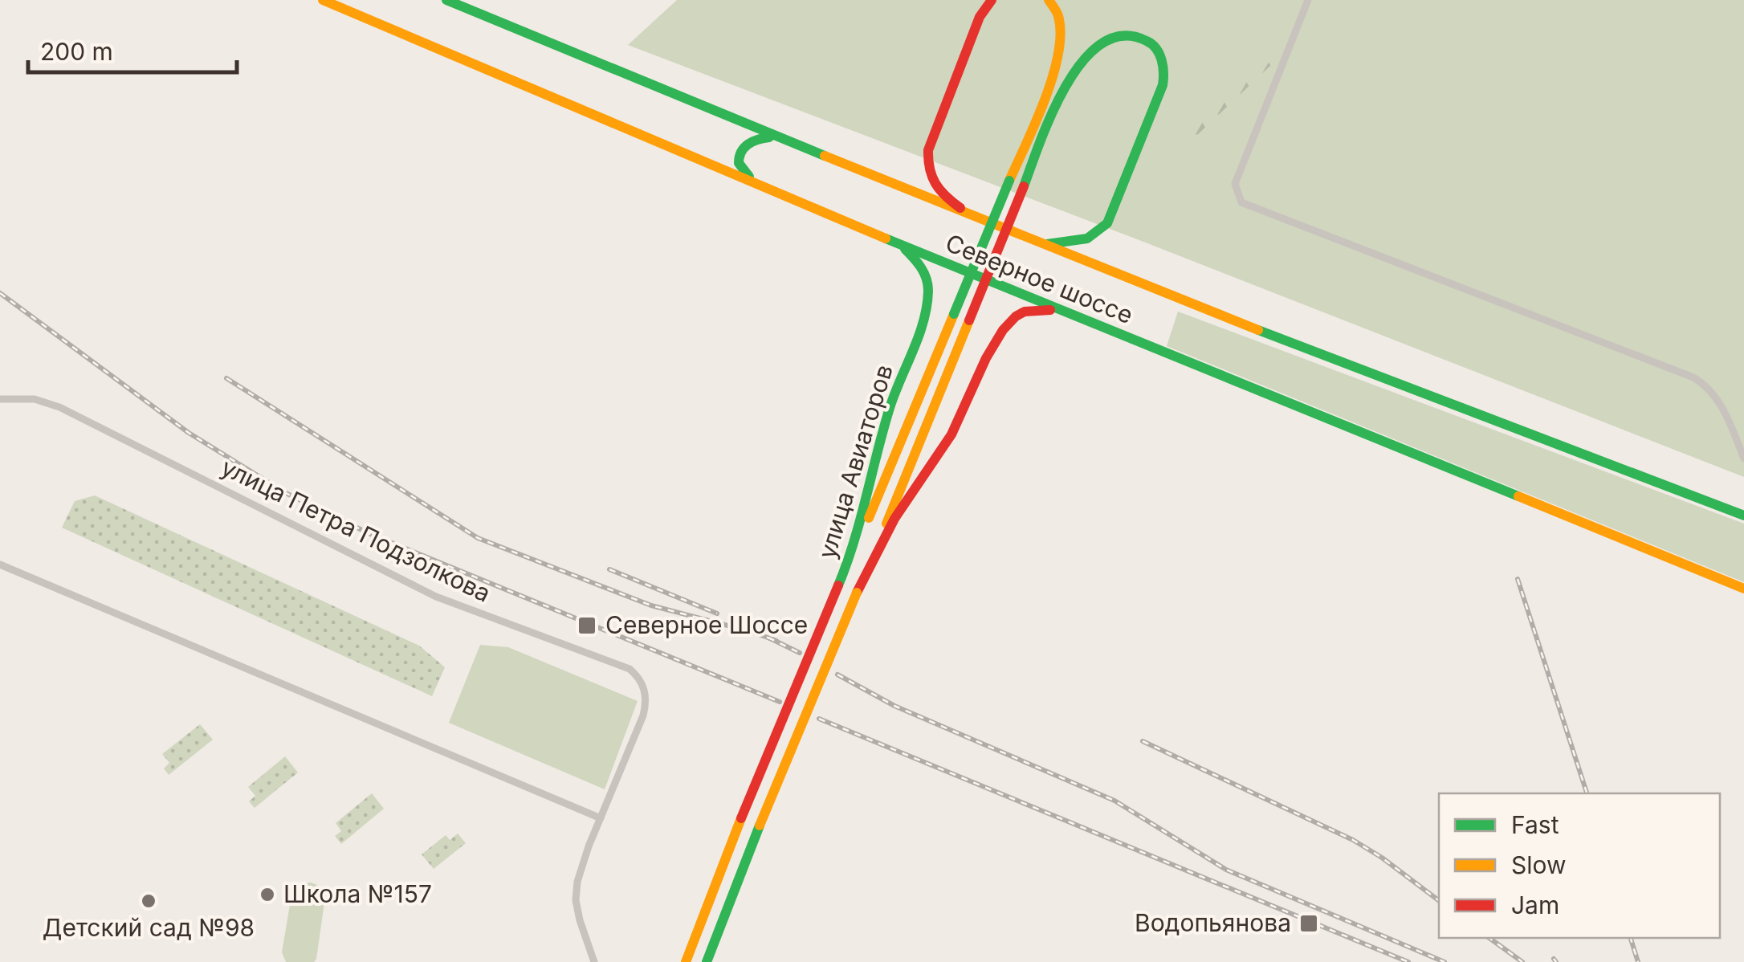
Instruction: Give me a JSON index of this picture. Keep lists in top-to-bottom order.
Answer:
{
  "streets": {
    "main road": ["Северное шоссе", "улица Авиаторов"],
    "street": ["улица Петра Подзолкова"]
  },
  "crossings": [
    ["Северное шоссе", "улица Авиаторов"]
  ],
  "places": {
    "transit": ["Северное Шоссе", "Водопьянова"],
    "other": ["Школа №157", "Детский сад №98"]
  },
  "legend": ["Fast", "Slow", "Jam"],
  "scale_bar": "200 m"
}
